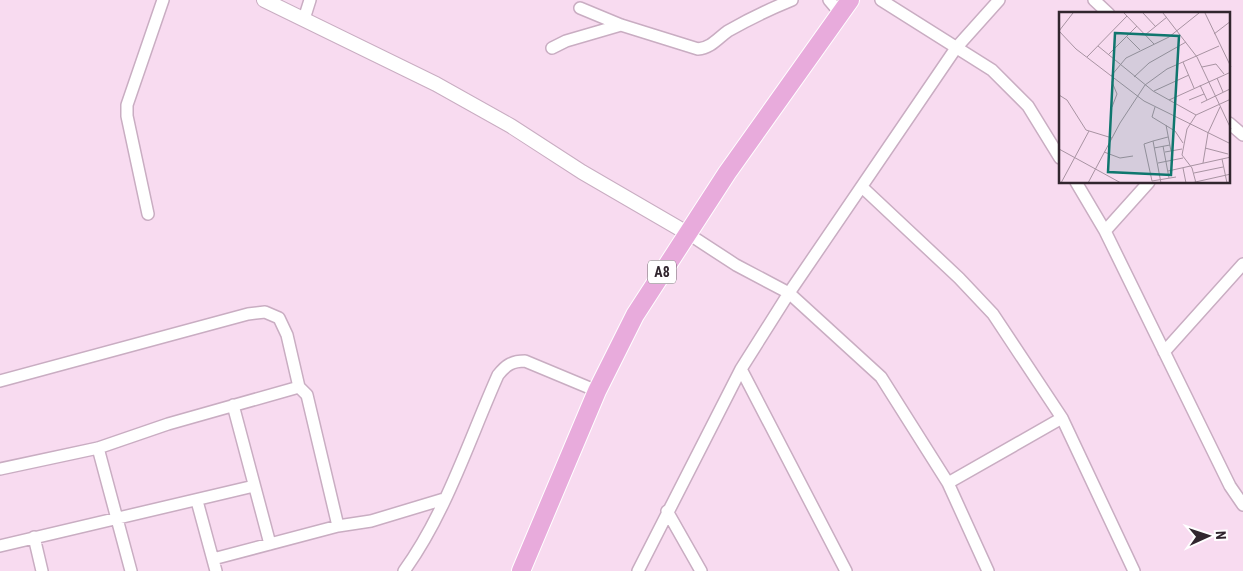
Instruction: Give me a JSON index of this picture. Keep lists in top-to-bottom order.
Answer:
{
  "streets": {
    "main road": ["A8"]
  },
  "north": "right"
}
